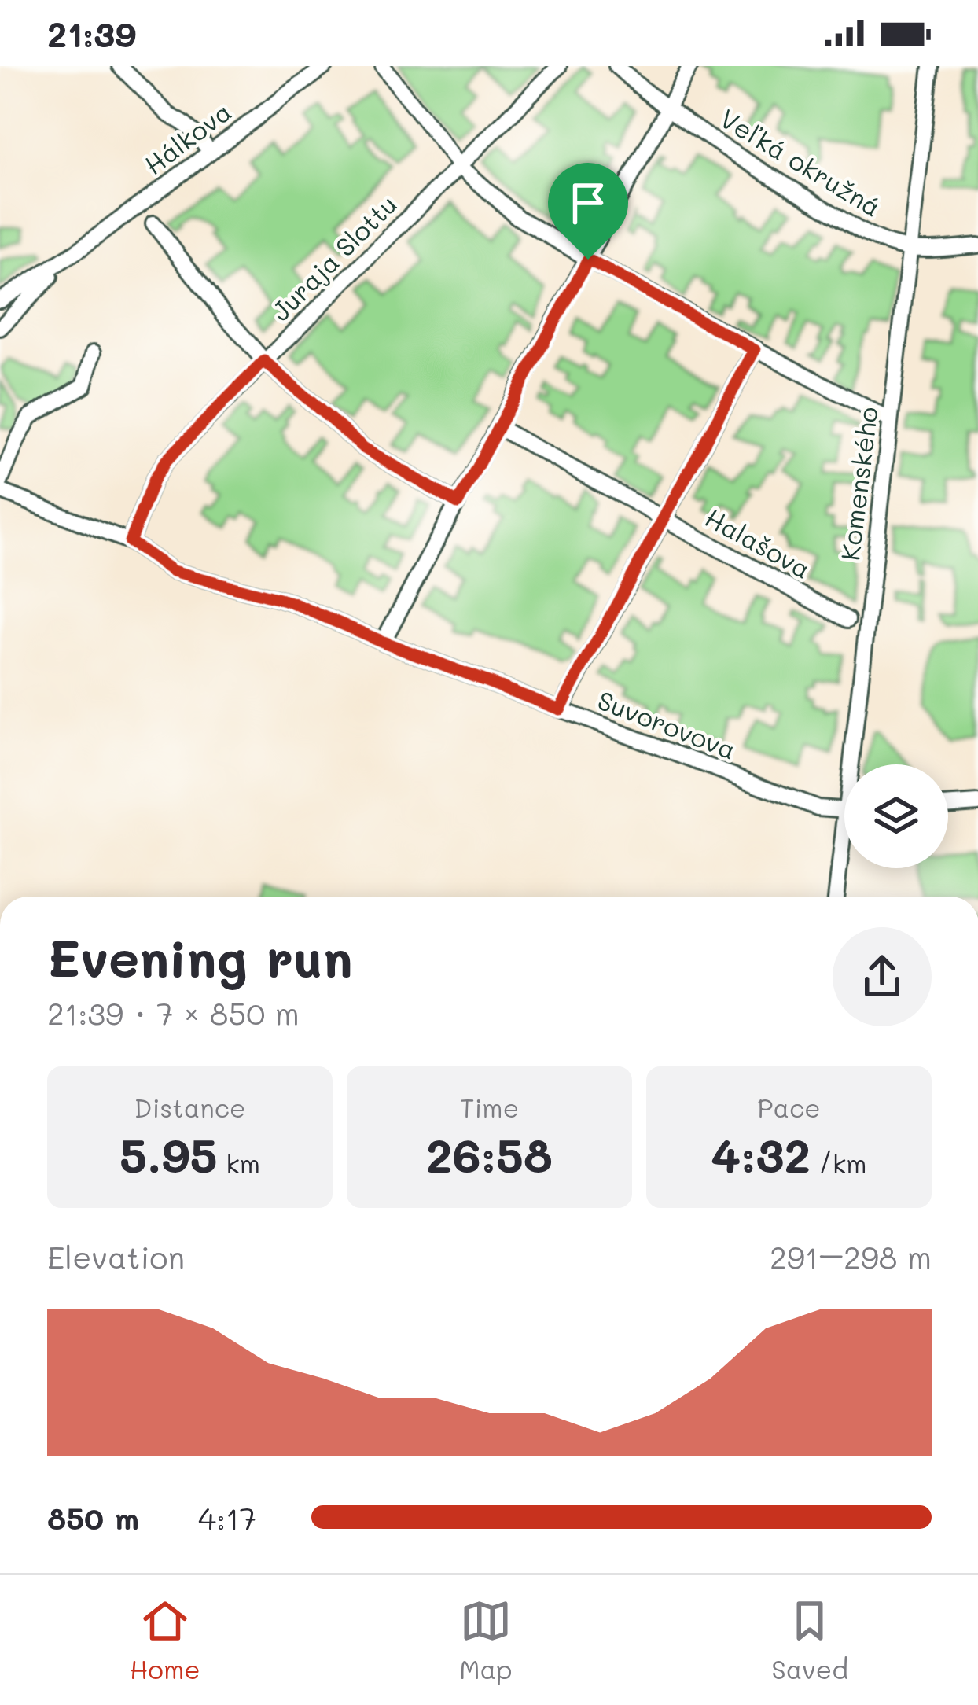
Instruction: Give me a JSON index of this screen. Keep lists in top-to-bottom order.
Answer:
{
  "streets": {
    "street": [
      "Hálkova",
      "Veľká okružná",
      "Juraja Slottu",
      "Komenského",
      "Halašova",
      "Suvorovova"
    ]
  },
  "crossings": [
    ["Veľká okružná", "Komenského"],
    ["Juraja Slottu", "Suvorovova"]
  ],
  "page": {
    "status": "21:39",
    "heading": ["Evening run", "21:39 · 7 × 850 m"],
    "stats": [
      ["Distance", "5.95 km"],
      ["Time", "26:58"],
      ["Pace", "4:32 /km"]
    ],
    "chart": ["Elevation", "291–298 m"],
    "list": [
      {
        "name": "850 m",
        "note": "4:17"
      }
    ],
    "tabs": ["Home", "Map", "Saved"]
  }
}
